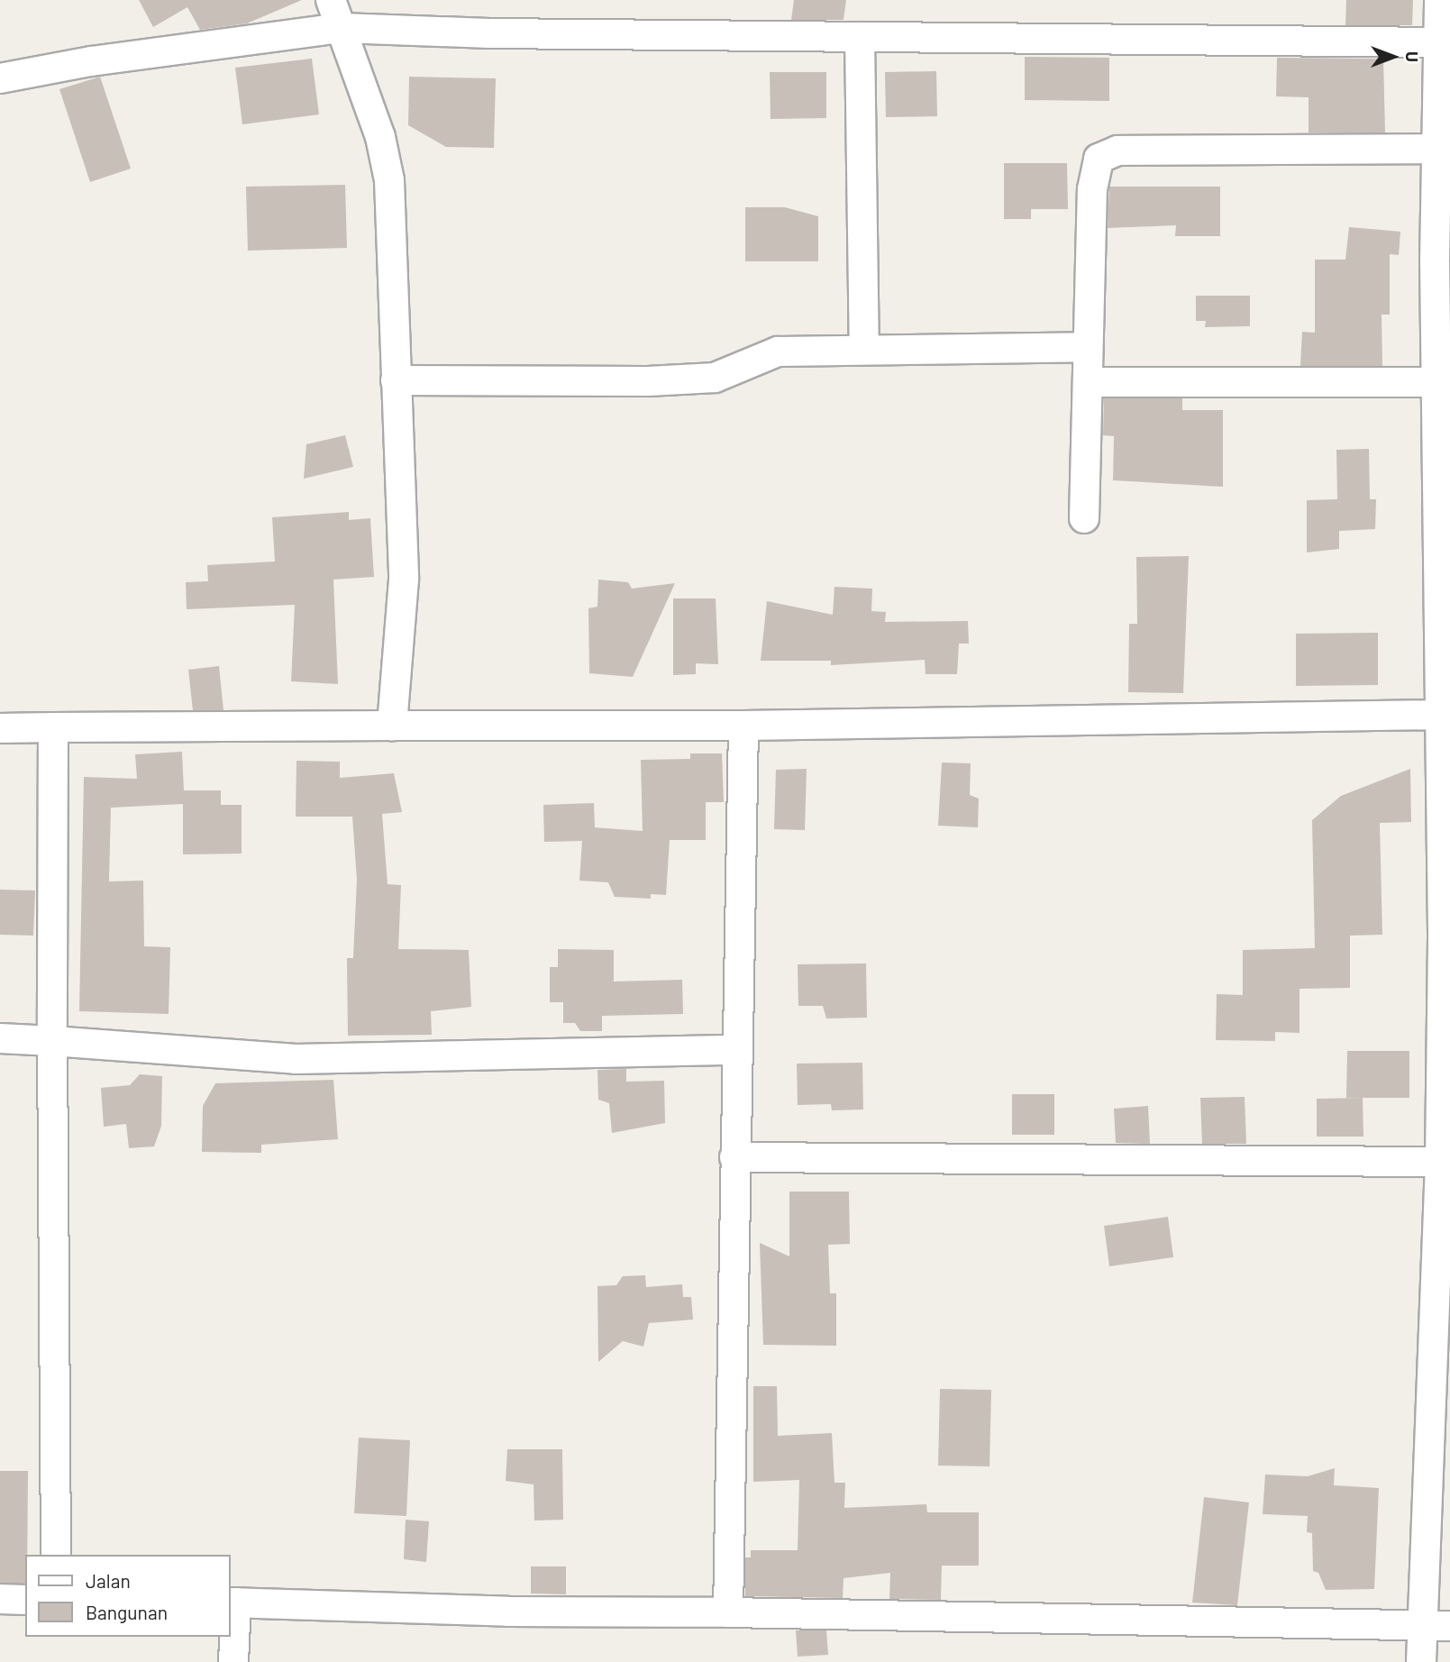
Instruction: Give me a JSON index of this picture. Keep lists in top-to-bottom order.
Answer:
{
  "legend": ["Jalan", "Bangunan"],
  "north": "right"
}
